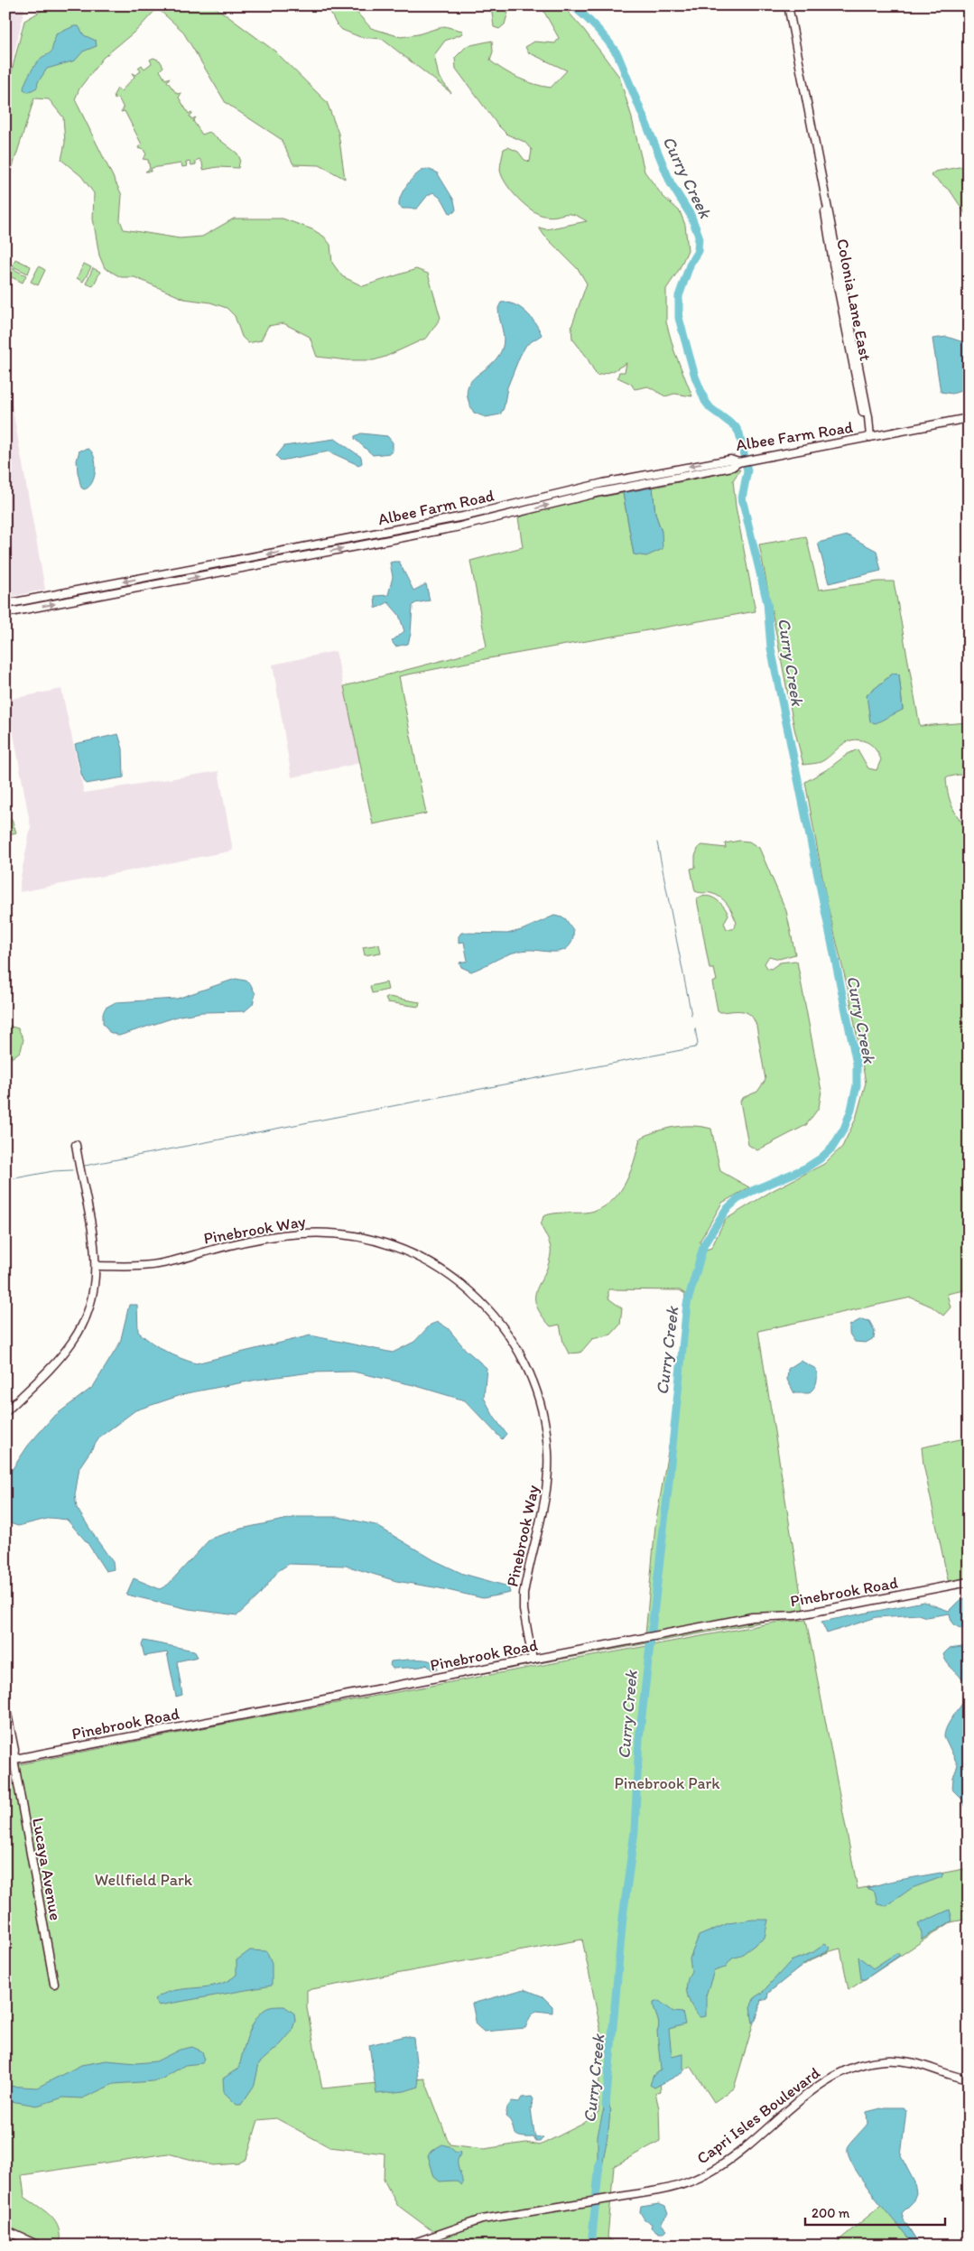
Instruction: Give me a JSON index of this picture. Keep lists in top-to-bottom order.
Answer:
{
  "streets": {
    "street": [
      "Colonia Lane East",
      "Albee Farm Road",
      "Pinebrook Way",
      "Pinebrook Road",
      "Lucaya Avenue",
      "Capri Isles Boulevard"
    ]
  },
  "crossings": [
    ["Colonia Lane East", "Albee Farm Road"],
    ["Pinebrook Way", "Pinebrook Road"],
    ["Pinebrook Road", "Lucaya Avenue"]
  ],
  "water": ["Curry Creek"],
  "parks": ["Pinebrook Park", "Wellfield Park"],
  "scale_bar": "200 m"
}
